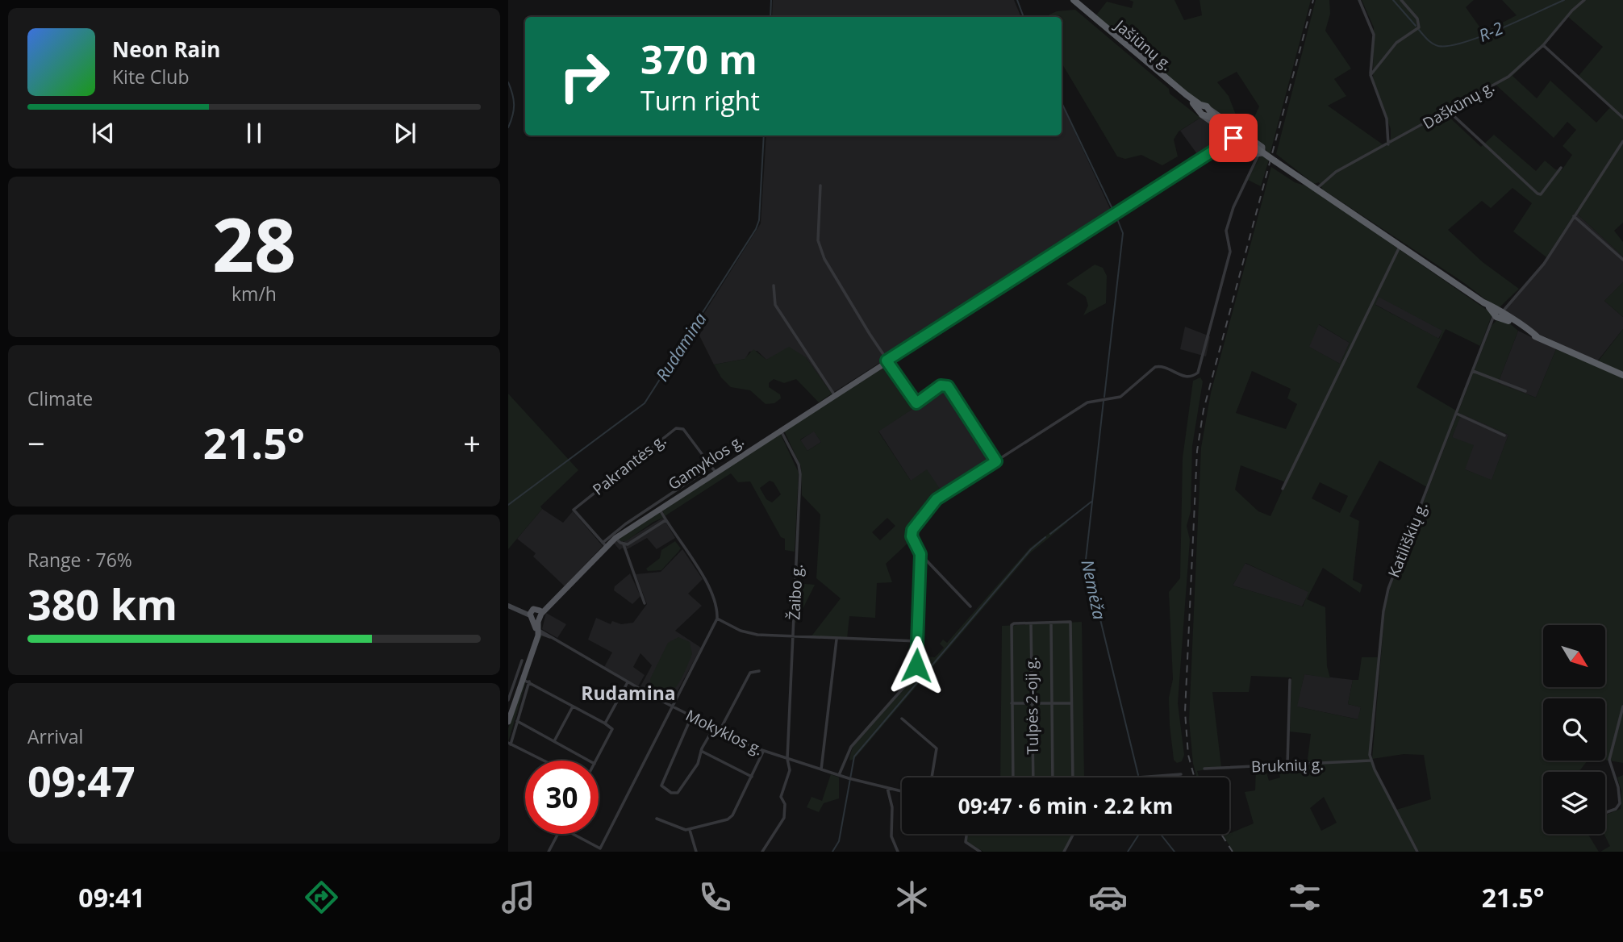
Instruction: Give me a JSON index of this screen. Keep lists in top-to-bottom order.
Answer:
{
  "streets": {
    "highway": ["Jašiūnų g."],
    "main road": ["Gamyklos g."],
    "street": [
      "Daškūnų g.",
      "Pakrantės g.",
      "Katiliškių g.",
      "Žaibo g.",
      "Tulpės 2-oji g.",
      "Mokyklos g.",
      "Bruknių g."
    ]
  },
  "crossings": [
    ["Jašiūnų g.", "Daškūnų g."],
    ["Jašiūnų g.", "Katiliškių g."],
    ["Gamyklos g.", "Pakrantės g."],
    ["Gamyklos g.", "Žaibo g."],
    ["Katiliškių g.", "Bruknių g."],
    ["Žaibo g.", "Mokyklos g."]
  ],
  "districts": ["Rudamina"],
  "water": ["R-2", "Rudamina", "Nemėža"],
  "north": "bottom right",
  "page": {
    "turn": ["370 m", "Turn right"],
    "song": ["Neon Rain", "Kite Club"],
    "tile": [
      ["28", "km/h"],
      "Climate",
      ["Range · 76%", "380 km"],
      ["Arrival", "09:47"]
    ],
    "heat": ["−", "21.5°", "+"],
    "limit": "30",
    "trip": "09:47 · 6 min · 2.2 km",
    "tabs": ["09:41", "21.5°"]
  }
}
